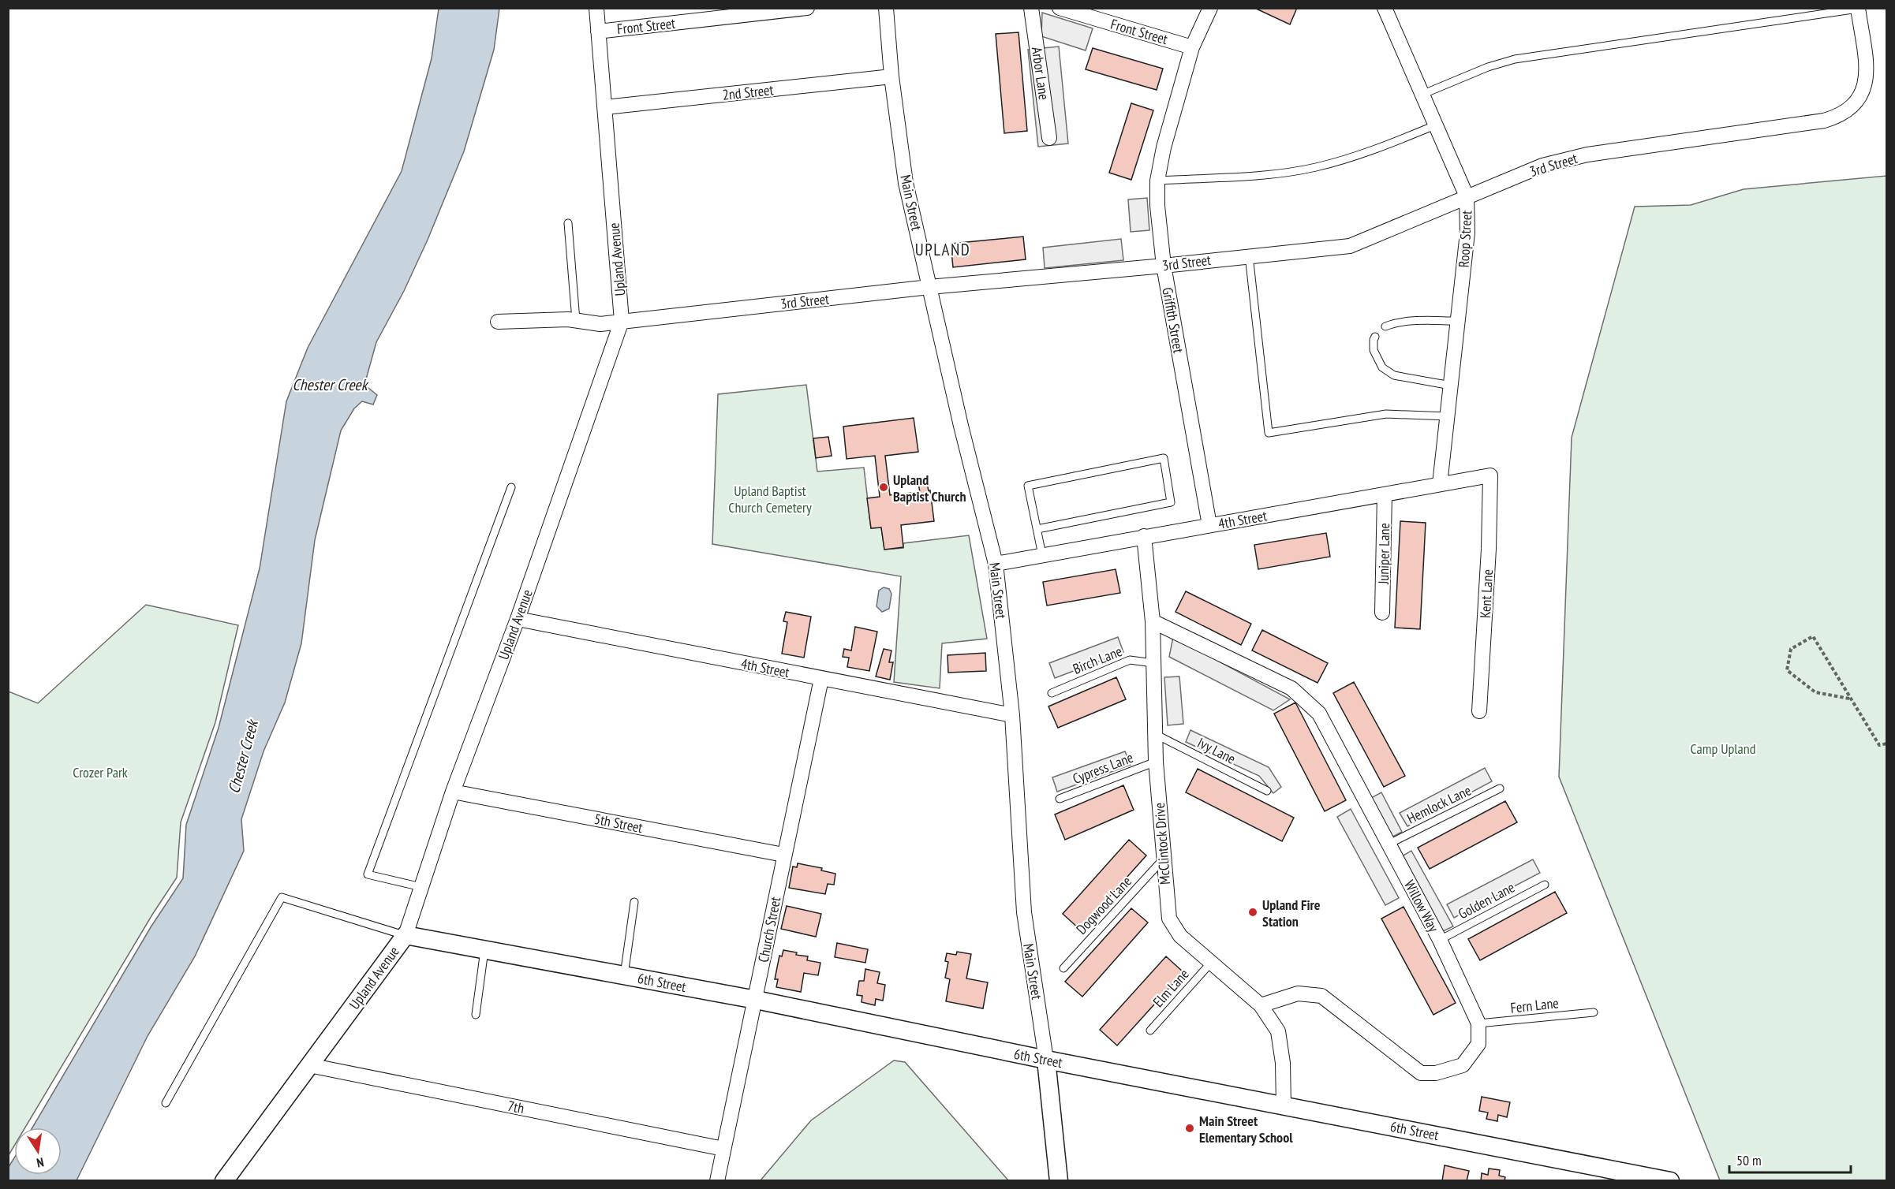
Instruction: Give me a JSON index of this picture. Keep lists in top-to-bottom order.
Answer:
{
  "streets": {
    "street": [
      "Front Street",
      "Arbor Lane",
      "2nd Street",
      "3rd Street",
      "Main Street",
      "Roop Street",
      "Upland Avenue",
      "Griffith Street",
      "4th Street",
      "Juniper Lane",
      "Kent Lane",
      "5th Street",
      "McClintock Drive",
      "Willow Way",
      "Church Street",
      "6th Street",
      "7th"
    ],
    "lane": [
      "Birch Lane",
      "Ivy Lane",
      "Cypress Lane",
      "Hemlock Lane",
      "Golden Lane",
      "Dogwood Lane",
      "Elm Lane",
      "Fern Lane"
    ]
  },
  "crossings": [
    ["Front Street", "Upland Avenue"],
    ["Front Street", "Griffith Street"],
    ["2nd Street", "Main Street"],
    ["2nd Street", "Upland Avenue"],
    ["3rd Street", "Main Street"],
    ["3rd Street", "Roop Street"],
    ["3rd Street", "Upland Avenue"],
    ["3rd Street", "Griffith Street"],
    ["Main Street", "4th Street"],
    ["Main Street", "6th Street"],
    ["Roop Street", "4th Street"],
    ["Upland Avenue", "4th Street"],
    ["Upland Avenue", "5th Street"],
    ["Upland Avenue", "6th Street"],
    ["Upland Avenue", "7th"],
    ["Griffith Street", "4th Street"],
    ["4th Street", "Juniper Lane"],
    ["4th Street", "Kent Lane"],
    ["4th Street", "McClintock Drive"],
    ["4th Street", "Church Street"],
    ["Birch Lane", "McClintock Drive"],
    ["Ivy Lane", "McClintock Drive"],
    ["Cypress Lane", "McClintock Drive"],
    ["Hemlock Lane", "Willow Way"],
    ["5th Street", "Church Street"],
    ["McClintock Drive", "Dogwood Lane"],
    ["McClintock Drive", "Willow Way"],
    ["McClintock Drive", "6th Street"],
    ["McClintock Drive", "Elm Lane"],
    ["Golden Lane", "Willow Way"],
    ["Willow Way", "Fern Lane"],
    ["Church Street", "6th Street"],
    ["Church Street", "7th"]
  ],
  "districts": ["UPLAND"],
  "water": ["Chester Creek"],
  "parks": ["Upland Baptist Church Cemetery", "Camp Upland", "Crozer Park"],
  "places": ["Upland Baptist Church", "Upland Fire Station", "Main Street Elementary School"],
  "scale_bar": "50 m",
  "north": "bottom"
}
